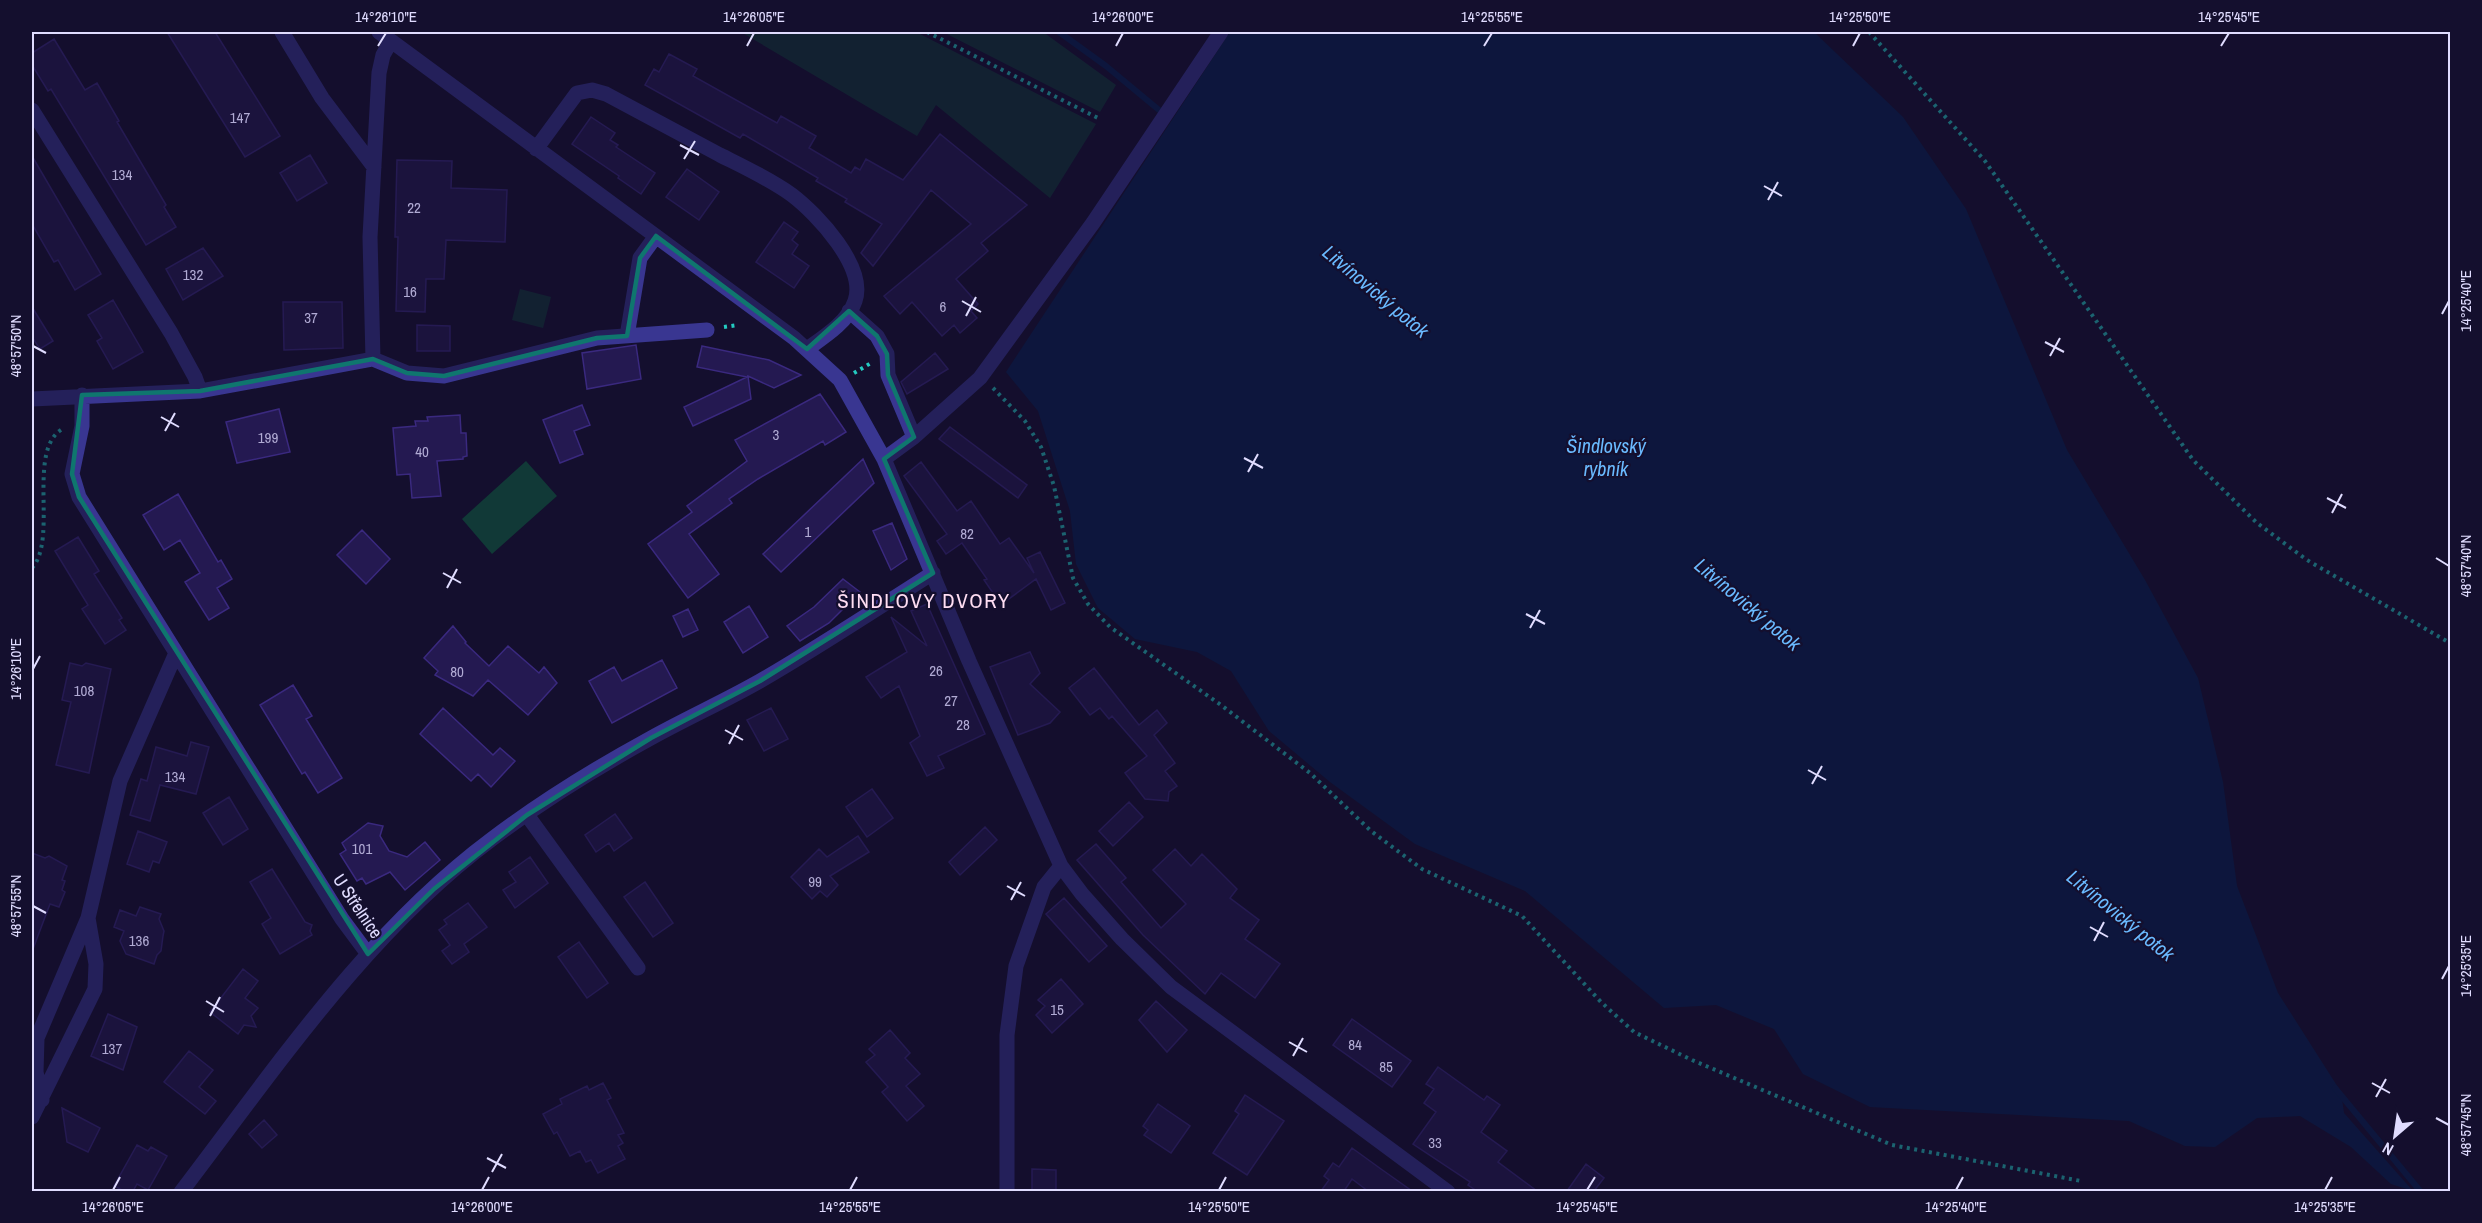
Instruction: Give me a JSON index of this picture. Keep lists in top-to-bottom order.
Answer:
{
  "streets": {
    "street": ["U Střelnice"]
  },
  "districts": ["ŠINDLOVY DVORY"],
  "water": ["Litvínovický potok", "Šindlovský rybník"],
  "house_numbers": [
    "147",
    "134",
    "22",
    "132",
    "16",
    "6",
    "37",
    "3",
    "199",
    "40",
    "1",
    "82",
    "26",
    "80",
    "108",
    "27",
    "28",
    "134",
    "101",
    "99",
    "136",
    "15",
    "84",
    "137",
    "85",
    "33"
  ],
  "north": "bottom left",
  "coordinates": [
    "14°26'10\"E",
    "14°26'05\"E",
    "14°26'00\"E",
    "14°25'55\"E",
    "14°25'50\"E",
    "14°25'45\"E",
    "14°25'40\"E",
    "48°57'50\"N",
    "48°57'40\"N",
    "48°57'55\"N",
    "14°25'35\"E",
    "48°57'45\"N"
  ]
}
